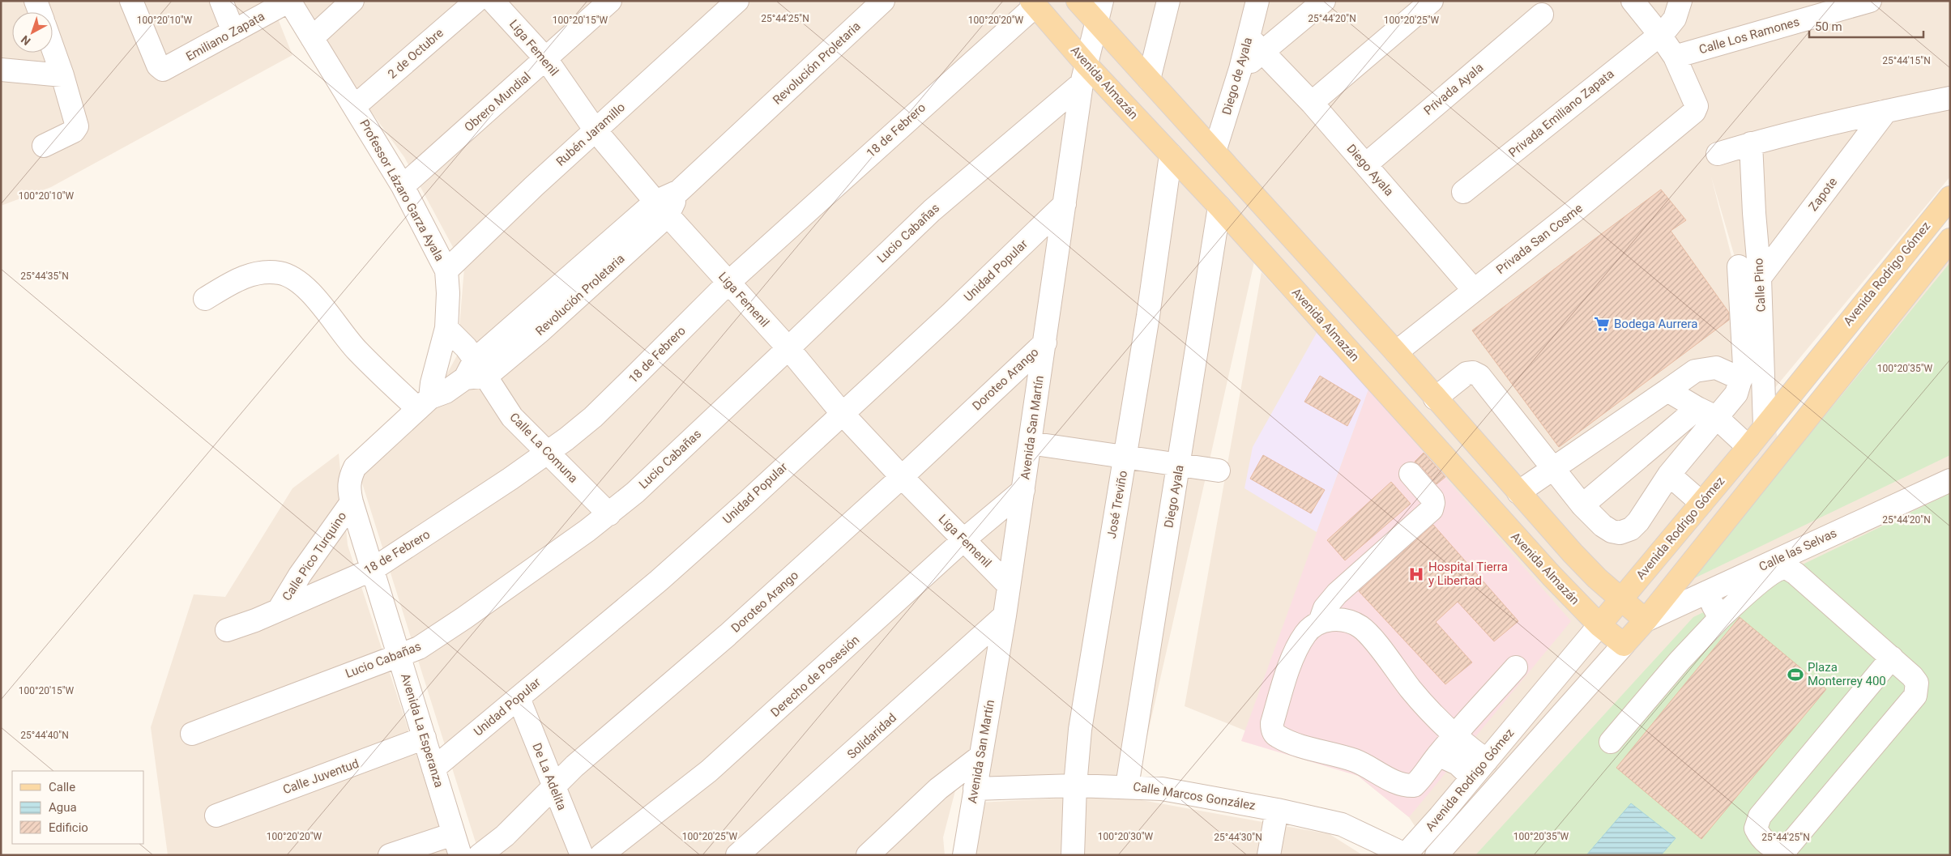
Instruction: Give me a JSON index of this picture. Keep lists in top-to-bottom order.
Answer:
{
  "streets": {
    "main road": ["Avenida Almazán", "Avenida Rodrigo Gómez"],
    "street": [
      "Calle Los Ramones",
      "Emiliano Zapata",
      "Liga Femenil",
      "2 de Octubre",
      "Revolución Proletaria",
      "Diego de Ayala",
      "Privada Ayala",
      "Obrero Mundial",
      "Privada Emiliano Zapata",
      "18 de Febrero",
      "Rubén Jaramillo",
      "Diego Ayala",
      "Professor Lázaro Garza Ayala",
      "Zapote",
      "Lucio Cabañas",
      "Privada San Cosme",
      "Unidad Popular",
      "Calle Pino",
      "Doroteo Arango",
      "Avenida San Martín",
      "Calle La Comuna",
      "José Treviño",
      "Calle las Selvas",
      "Calle Pico Turquino",
      "Derecho de Posesión",
      "Avenida La Esperanza",
      "Solidaridad",
      "Calle Juventud",
      "De La Adelita",
      "Calle Marcos González"
    ]
  },
  "crossings": [
    ["Calle Los Ramones", "Privada San Cosme"],
    ["Emiliano Zapata", "Professor Lázaro Garza Ayala"],
    ["Liga Femenil", "Revolución Proletaria"],
    ["Liga Femenil", "Obrero Mundial"],
    ["Liga Femenil", "18 de Febrero"],
    ["Liga Femenil", "Rubén Jaramillo"],
    ["Liga Femenil", "Lucio Cabañas"],
    ["Liga Femenil", "Unidad Popular"],
    ["Liga Femenil", "Doroteo Arango"],
    ["Liga Femenil", "Avenida San Martín"],
    ["Liga Femenil", "Derecho de Posesión"],
    ["2 de Octubre", "Professor Lázaro Garza Ayala"],
    ["Revolución Proletaria", "Professor Lázaro Garza Ayala"],
    ["Revolución Proletaria", "Calle La Comuna"],
    ["Revolución Proletaria", "Avenida La Esperanza"],
    ["Diego de Ayala", "Diego Ayala"],
    ["Avenida Almazán", "18 de Febrero"],
    ["Avenida Almazán", "Diego Ayala"],
    ["Avenida Almazán", "Lucio Cabañas"],
    ["Avenida Almazán", "Avenida Rodrigo Gómez"],
    ["Avenida Almazán", "Avenida San Martín"],
    ["Avenida Almazán", "José Treviño"],
    ["Privada Ayala", "Diego Ayala"],
    ["Obrero Mundial", "Professor Lázaro Garza Ayala"],
    ["18 de Febrero", "Calle La Comuna"],
    ["18 de Febrero", "Calle Pico Turquino"],
    ["18 de Febrero", "Avenida La Esperanza"],
    ["Rubén Jaramillo", "Professor Lázaro Garza Ayala"],
    ["Diego Ayala", "Privada San Cosme"],
    ["Diego Ayala", "Calle Marcos González"],
    ["Professor Lázaro Garza Ayala", "Calle La Comuna"],
    ["Zapote", "Calle Pino"],
    ["Lucio Cabañas", "Avenida San Martín"],
    ["Lucio Cabañas", "Calle La Comuna"],
    ["Lucio Cabañas", "Avenida La Esperanza"],
    ["Unidad Popular", "Avenida San Martín"],
    ["Unidad Popular", "Avenida La Esperanza"],
    ["Unidad Popular", "De La Adelita"],
    ["Avenida Rodrigo Gómez", "Calle Pino"],
    ["Avenida Rodrigo Gómez", "Calle las Selvas"],
    ["Avenida Rodrigo Gómez", "Calle Marcos González"],
    ["Doroteo Arango", "Avenida San Martín"],
    ["Doroteo Arango", "De La Adelita"],
    ["Avenida San Martín", "Derecho de Posesión"],
    ["Avenida San Martín", "Solidaridad"],
    ["Avenida San Martín", "Calle Marcos González"],
    ["José Treviño", "Calle Marcos González"],
    ["Calle Pico Turquino", "Avenida La Esperanza"],
    ["Avenida La Esperanza", "Calle Juventud"]
  ],
  "places": {
    "supermarket": ["Bodega Aurrera"],
    "hospital": ["Hospital Tierra y Libertad"],
    "sports": ["Plaza Monterrey 400"]
  },
  "legend": ["Calle", "Agua", "Edificio"],
  "scale_bar": "50 m",
  "north": "bottom left",
  "coordinates": [
    "25°44'25\"N",
    "25°44'20\"N",
    "100°20'10\"W",
    "100°20'15\"W",
    "100°20'20\"W",
    "100°20'25\"W",
    "25°44'15\"N",
    "25°44'35\"N",
    "100°20'35\"W",
    "25°44'40\"N",
    "100°20'30\"W",
    "25°44'30\"N"
  ]
}
